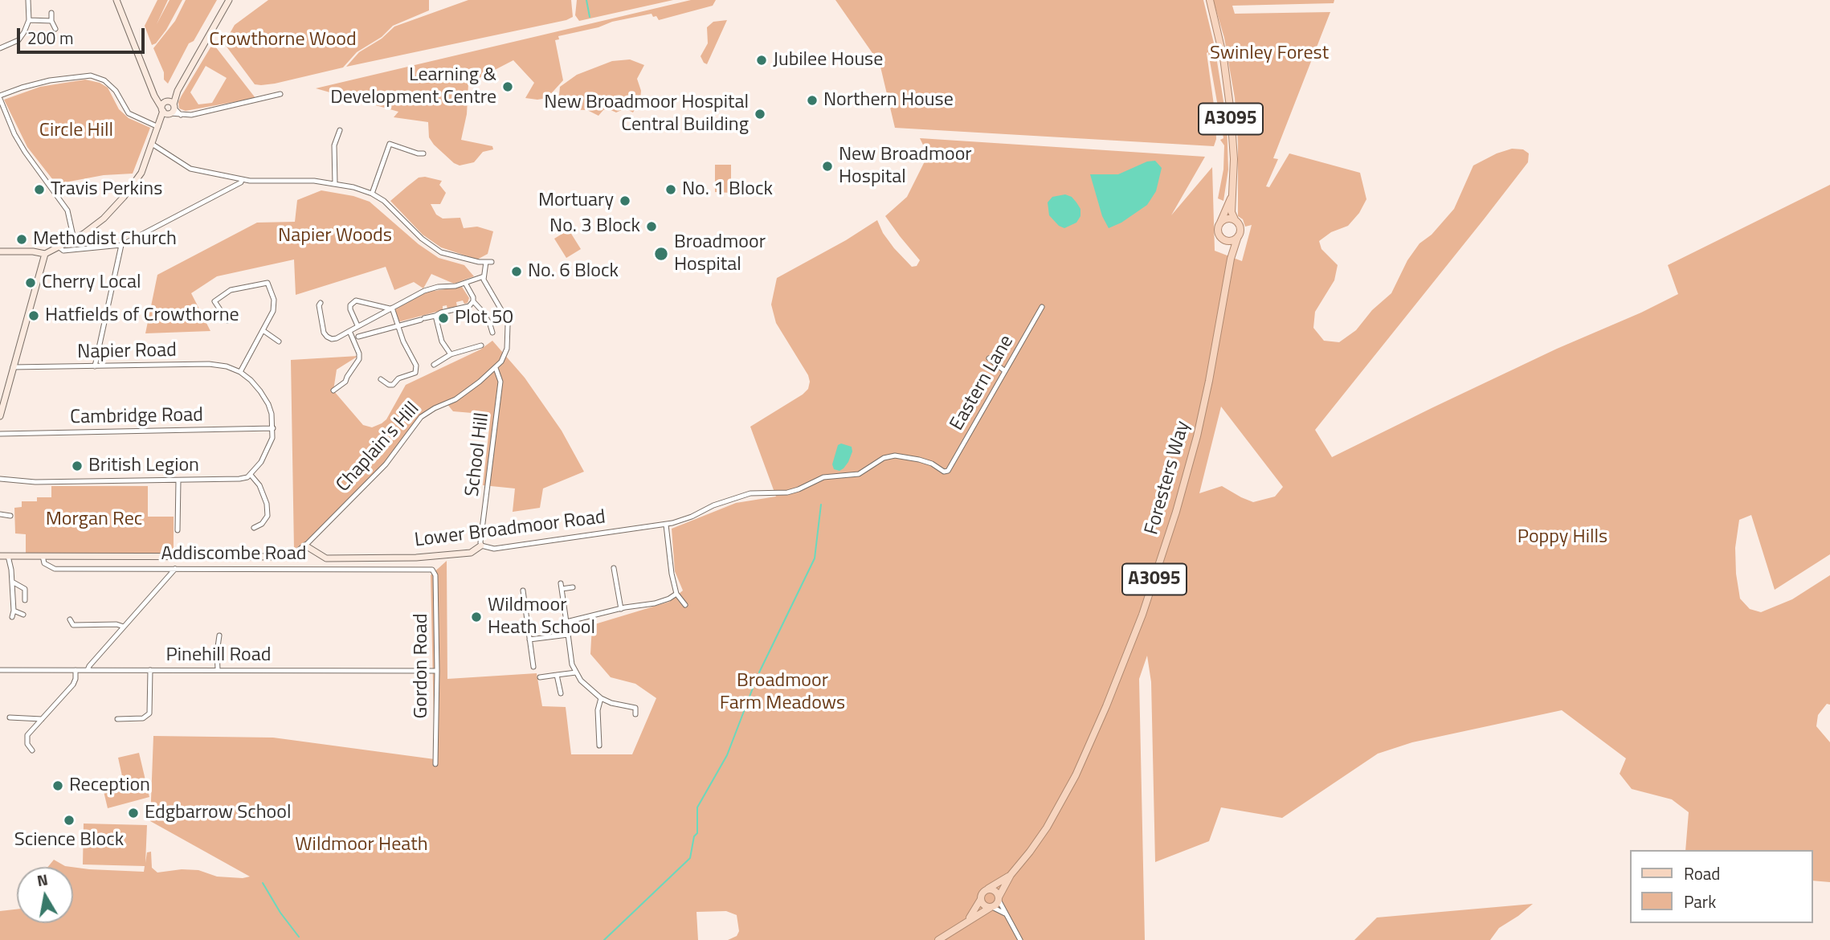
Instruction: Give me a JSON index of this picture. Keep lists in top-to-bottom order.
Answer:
{
  "streets": {
    "main road": ["A3095", "Foresters Way"],
    "street": [
      "Napier Road",
      "Eastern Lane",
      "Cambridge Road",
      "Chaplain's Hill",
      "School Hill",
      "Lower Broadmoor Road",
      "Addiscombe Road",
      "Pinehill Road",
      "Gordon Road"
    ]
  },
  "crossings": [
    ["A3095", "Foresters Way"],
    ["Eastern Lane", "Lower Broadmoor Road"],
    ["Chaplain's Hill", "School Hill"],
    ["Chaplain's Hill", "Lower Broadmoor Road"],
    ["School Hill", "Lower Broadmoor Road"],
    ["Addiscombe Road", "Gordon Road"],
    ["Pinehill Road", "Gordon Road"]
  ],
  "parks": [
    "Crowthorne Wood",
    "Swinley Forest",
    "Circle Hill",
    "Napier Woods",
    "Morgan Rec",
    "Poppy Hills",
    "Broadmoor Farm Meadows",
    "Wildmoor Heath"
  ],
  "places": [
    "Jubilee House",
    "Learning & Development Centre",
    "Northern House",
    "New Broadmoor Hospital Central Building",
    "New Broadmoor Hospital",
    "Travis Perkins",
    "No. 1 Block",
    "Mortuary",
    "No. 3 Block",
    "Methodist Church",
    "Broadmoor Hospital",
    "No. 6 Block",
    "Cherry Local",
    "Hatfields of Crowthorne",
    "Plot 50",
    "British Legion",
    "Wildmoor Heath School",
    "Reception",
    "Edgbarrow School",
    "Science Block"
  ],
  "legend": ["Road", "Park"],
  "scale_bar": "200 m",
  "north": "top"
}
